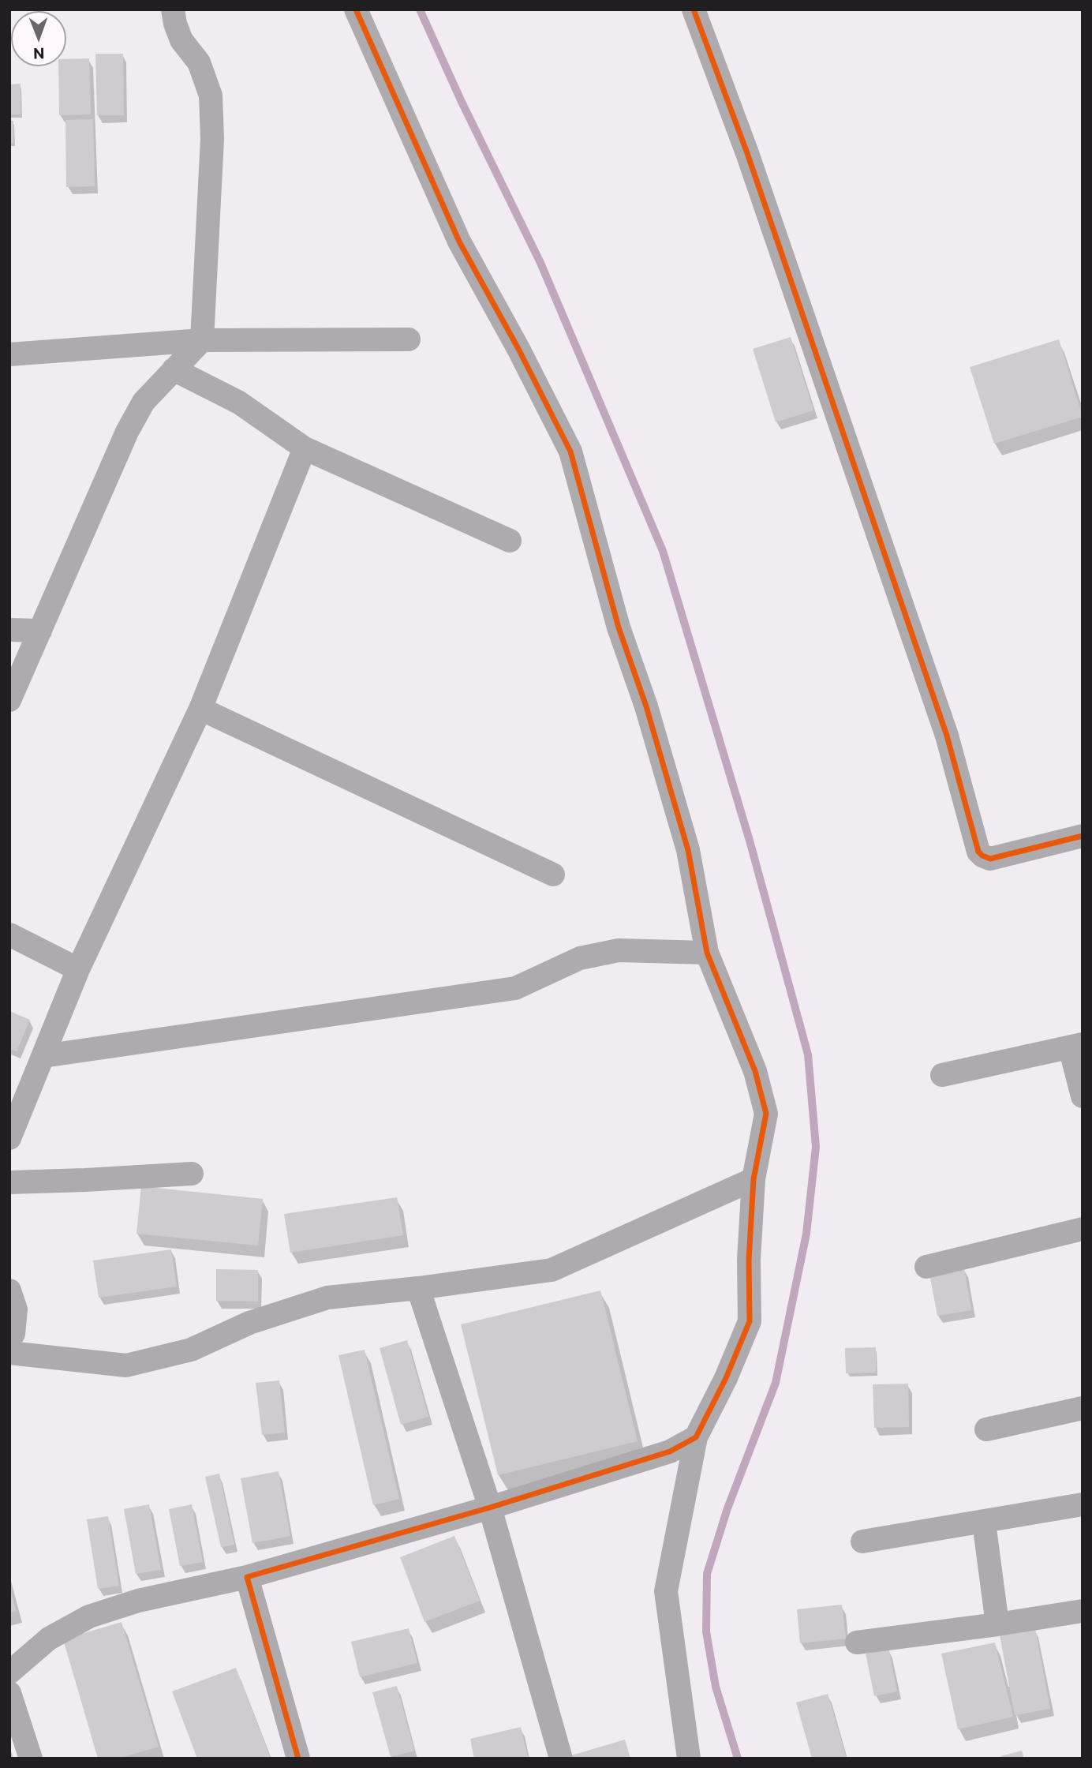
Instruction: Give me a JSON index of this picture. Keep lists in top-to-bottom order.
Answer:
{
  "north": "bottom"
}
